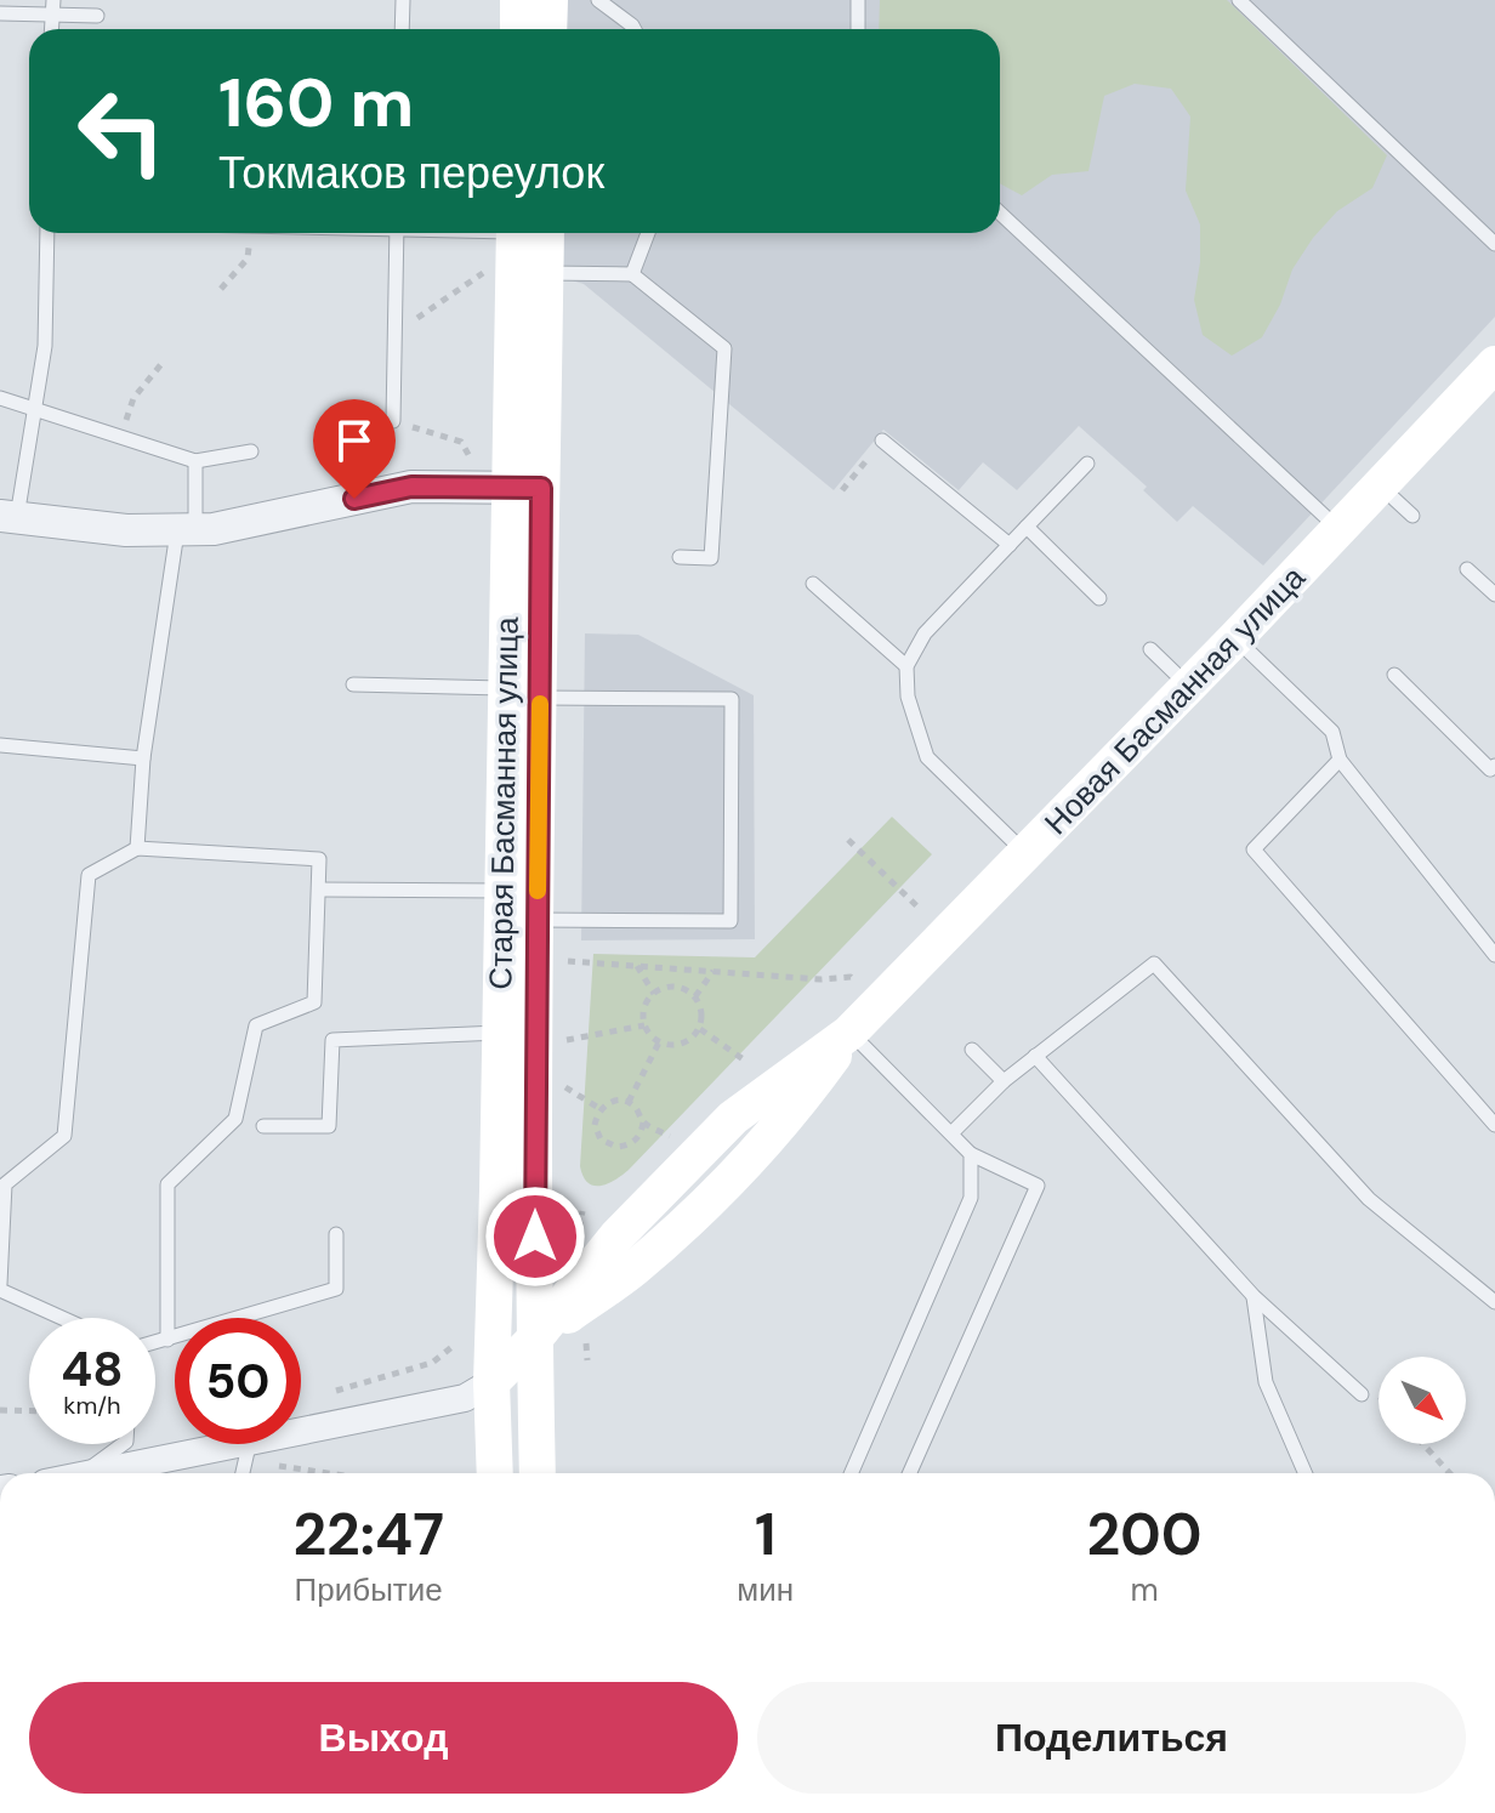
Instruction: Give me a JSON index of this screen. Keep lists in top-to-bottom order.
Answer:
{
  "streets": {
    "main road": ["Новая Басманная улица", "Старая Басманная улица"]
  },
  "crossings": [
    ["Новая Басманная улица", "Старая Басманная улица"]
  ],
  "north": "bottom right",
  "page": {
    "turn": ["160 m", "Токмаков переулок"],
    "speed": "48 km/h",
    "limit": "50",
    "eta": [
      "22:47",
      "Прибытие",
      "1",
      "мин",
      "200",
      "m"
    ],
    "buttons": ["Выход", "Поделиться"]
  }
}
